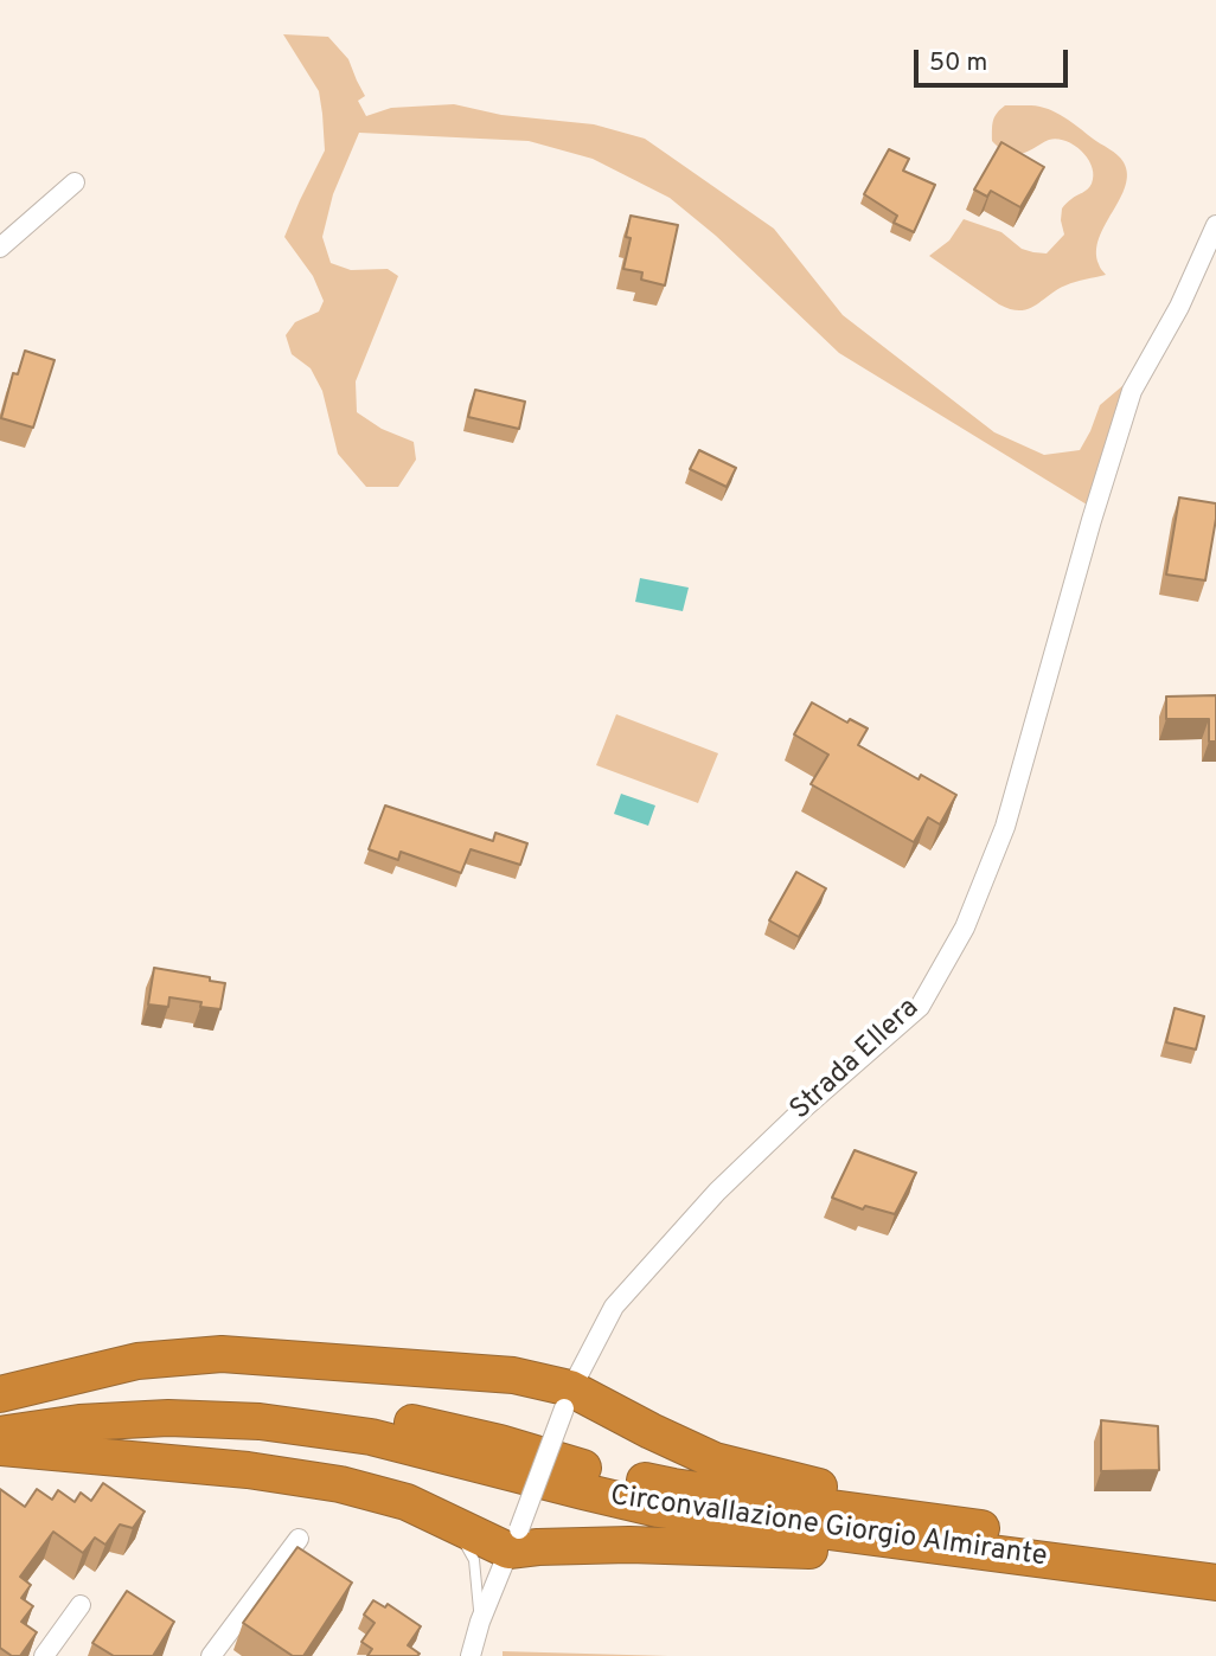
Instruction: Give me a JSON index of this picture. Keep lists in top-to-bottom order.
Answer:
{
  "streets": {
    "highway": ["Circonvallazione Giorgio Almirante"],
    "street": ["Strada Ellera"]
  },
  "scale_bar": "50 m"
}
